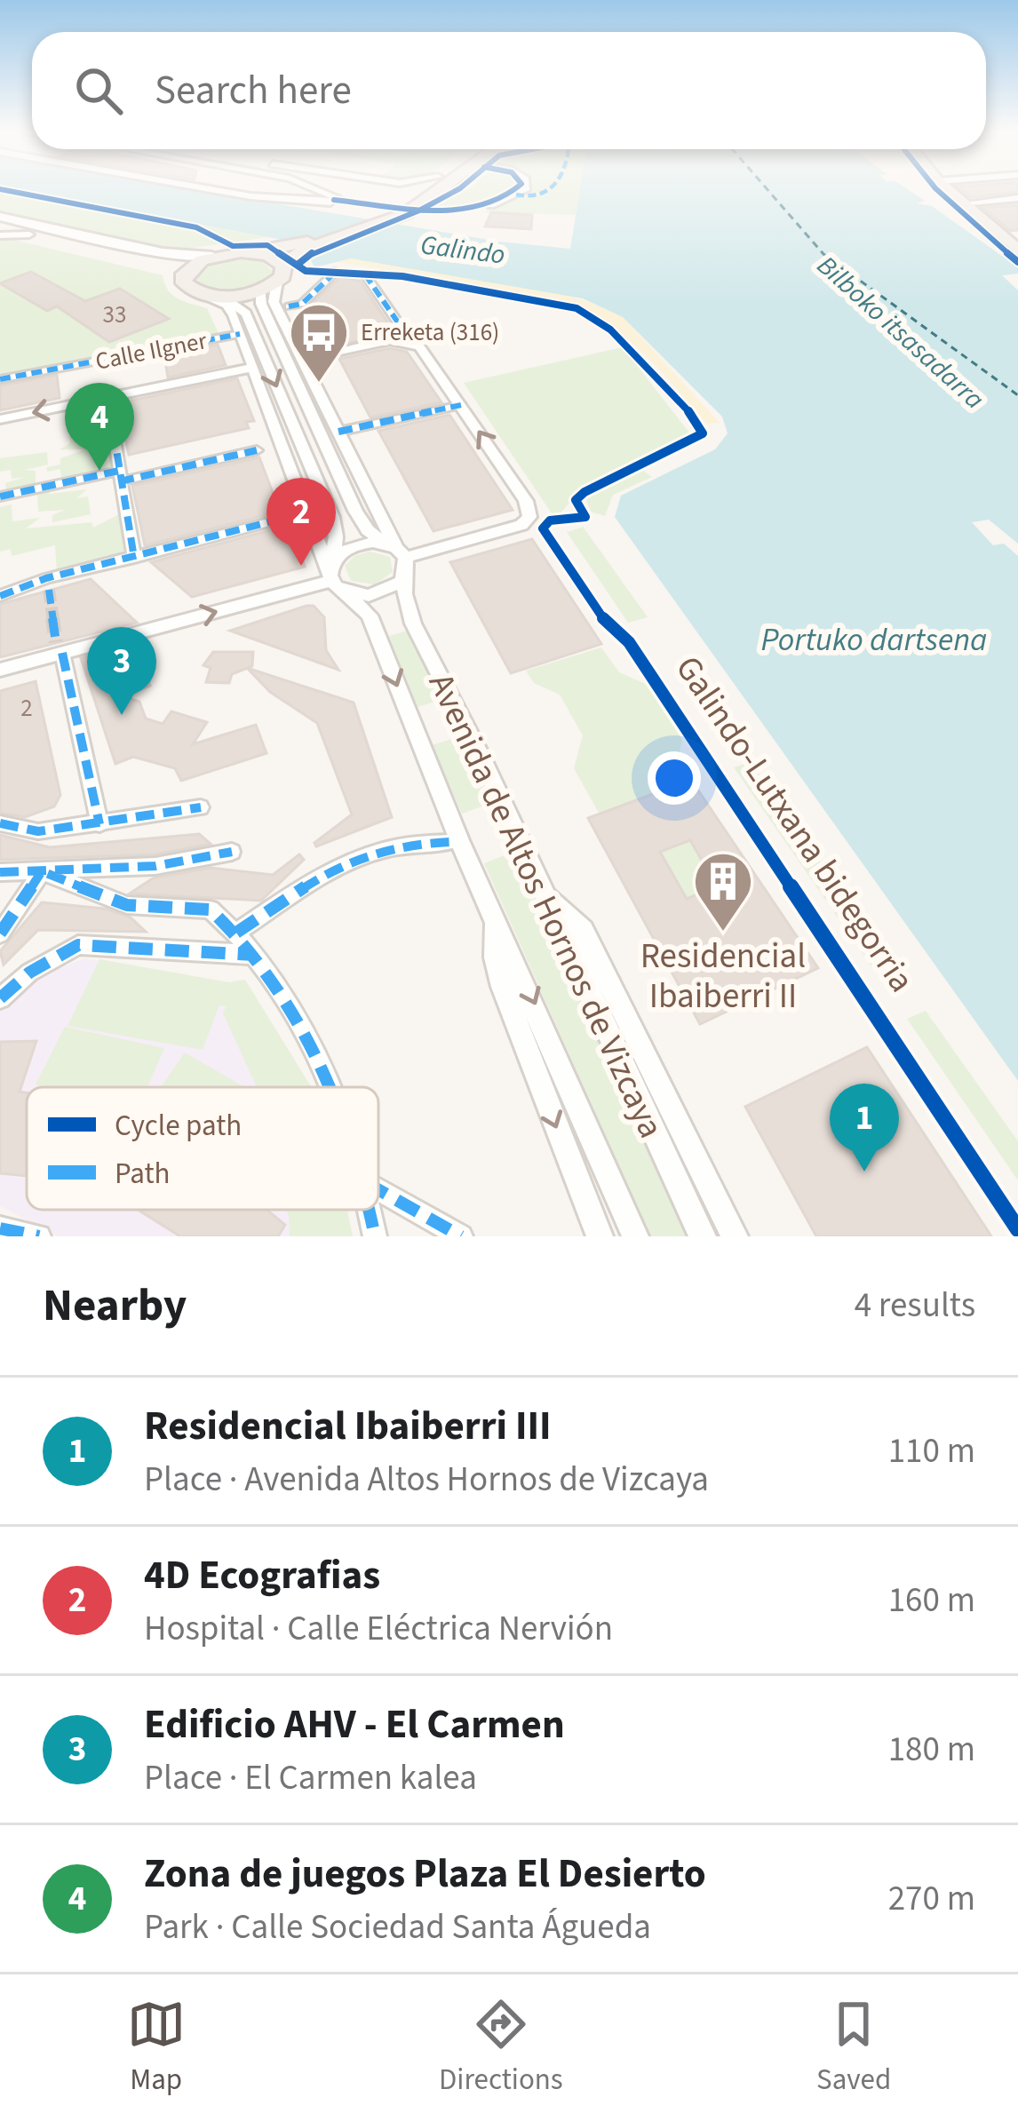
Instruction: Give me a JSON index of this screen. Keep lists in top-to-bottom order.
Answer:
{
  "streets": {
    "street": ["Calle Ilgner", "Avenida de Altos Hornos de Vizcaya"],
    "cycle path": ["Galindo-Lutxana bidegorria"]
  },
  "crossings": [
    ["Calle Ilgner", "Avenida de Altos Hornos de Vizcaya"]
  ],
  "water": ["Galindo", "Bilboko itsasadarra", "Portuko dartsena"],
  "places": {
    "bus stop": ["Erreketa (316)"],
    "building": ["Residencial Ibaiberri II"]
  },
  "house_numbers": ["33", "2"],
  "legend": ["Cycle path", "Path"],
  "page": {
    "search": "Search here",
    "pins": [
      "4",
      "2",
      "3",
      "1"
    ],
    "heading": ["Nearby", "4 results"],
    "list": [
      {
        "mark": "1",
        "name": "Residencial Ibaiberri III",
        "note": "Place · Avenida Altos Hornos de Vizcaya",
        "value": "110 m"
      },
      {
        "mark": "2",
        "name": "4D Ecografias",
        "note": "Hospital · Calle Eléctrica Nervión",
        "value": "160 m"
      },
      {
        "mark": "3",
        "name": "Edificio AHV - El Carmen",
        "note": "Place · El Carmen kalea",
        "value": "180 m"
      },
      {
        "mark": "4",
        "name": "Zona de juegos Plaza El Desierto",
        "note": "Park · Calle Sociedad Santa Águeda",
        "value": "270 m"
      }
    ],
    "nav": ["Map", "Directions", "Saved"]
  }
}
